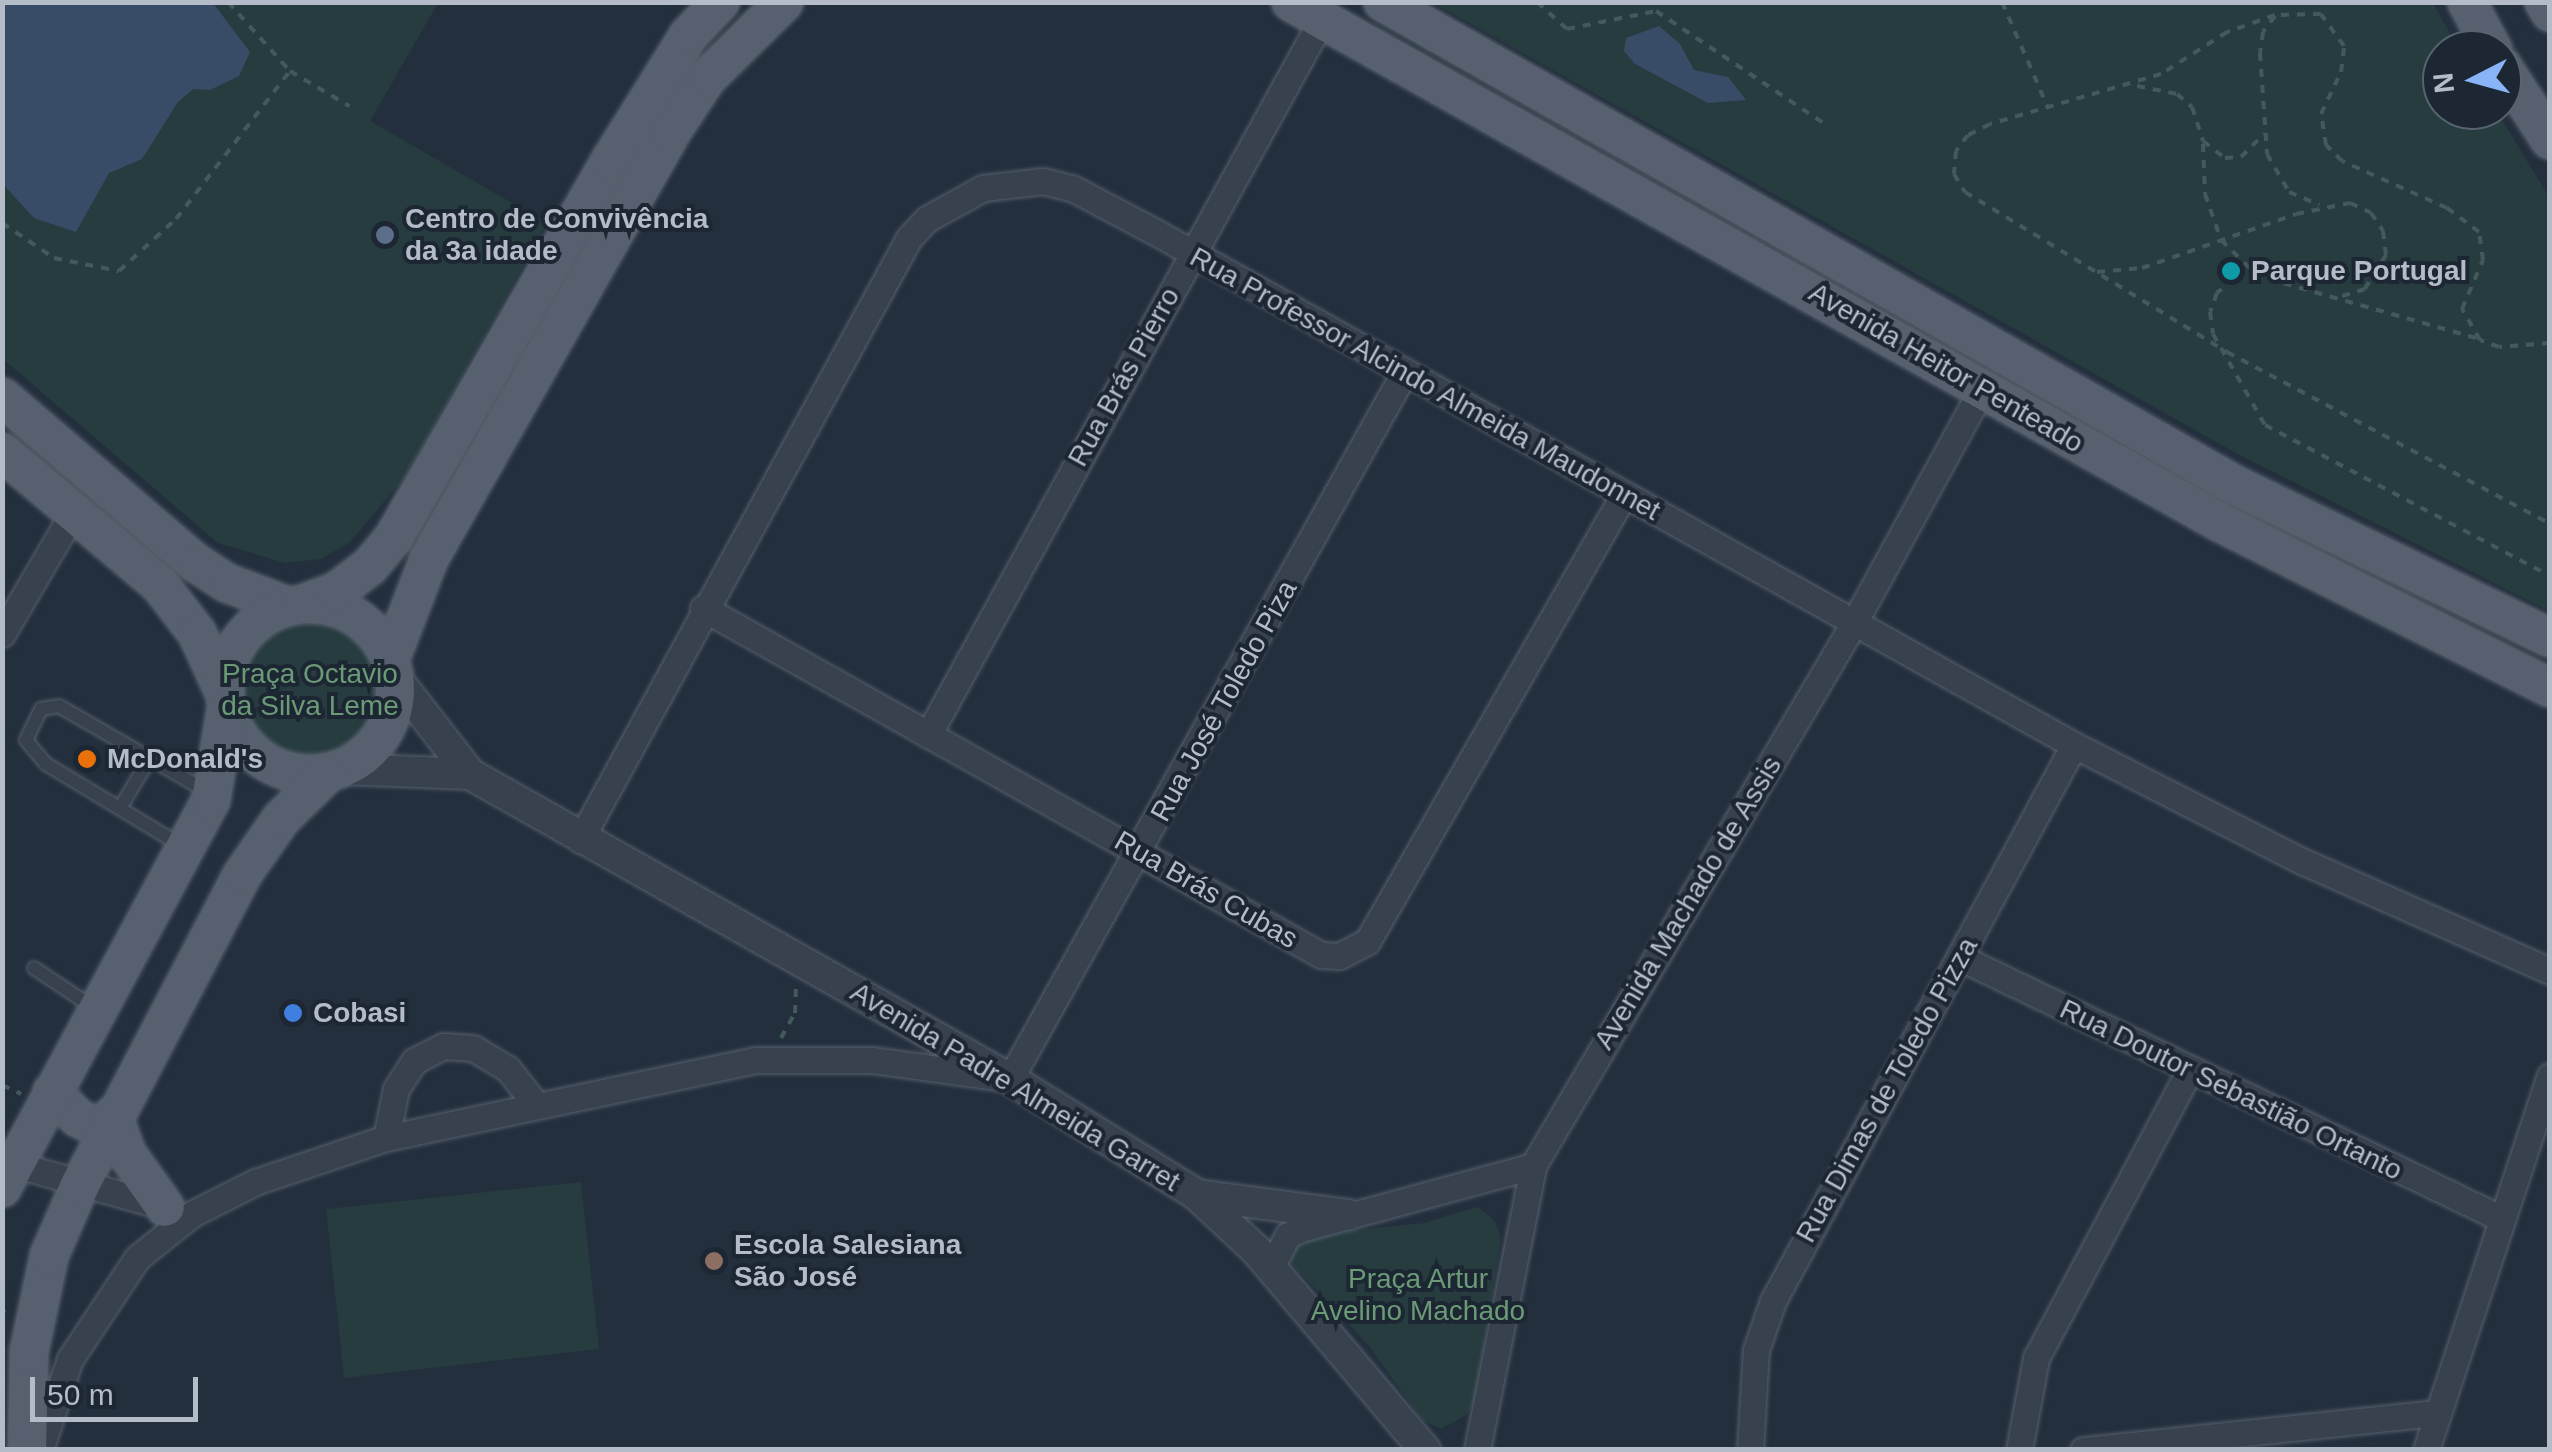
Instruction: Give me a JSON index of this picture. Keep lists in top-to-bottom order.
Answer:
{
  "streets": {
    "main road": ["Avenida Heitor Penteado"],
    "street": [
      "Rua Brás Pierro",
      "Rua Professor Alcindo Almeida Maudonnet",
      "Rua José Toledo Piza",
      "Rua Brás Cubas",
      "Avenida Machado de Assis",
      "Avenida Padre Almeida Garret",
      "Rua Dimas de Toledo Pizza",
      "Rua Doutor Sebastião Ortanto"
    ]
  },
  "crossings": [
    ["Avenida Heitor Penteado", "Rua Brás Pierro"],
    ["Avenida Heitor Penteado", "Avenida Machado de Assis"],
    ["Rua Brás Pierro", "Rua Professor Alcindo Almeida Maudonnet"],
    ["Rua Brás Pierro", "Rua Brás Cubas"],
    ["Rua Professor Alcindo Almeida Maudonnet", "Rua José Toledo Piza"],
    ["Rua Professor Alcindo Almeida Maudonnet", "Rua Brás Cubas"],
    ["Rua Professor Alcindo Almeida Maudonnet", "Avenida Machado de Assis"],
    ["Rua Professor Alcindo Almeida Maudonnet", "Avenida Padre Almeida Garret"],
    ["Rua Professor Alcindo Almeida Maudonnet", "Rua Dimas de Toledo Pizza"],
    ["Rua José Toledo Piza", "Rua Brás Cubas"],
    ["Rua José Toledo Piza", "Avenida Padre Almeida Garret"],
    ["Rua Dimas de Toledo Pizza", "Rua Doutor Sebastião Ortanto"]
  ],
  "parks": ["Praça Octavio da Silva Leme", "Praça Artur Avelino Machado"],
  "places": [
    "Centro de Convivência da 3a idade",
    "Parque Portugal",
    "McDonald's",
    "Cobasi",
    "Escola Salesiana São José"
  ],
  "scale_bar": "50 m",
  "north": "left"
}
